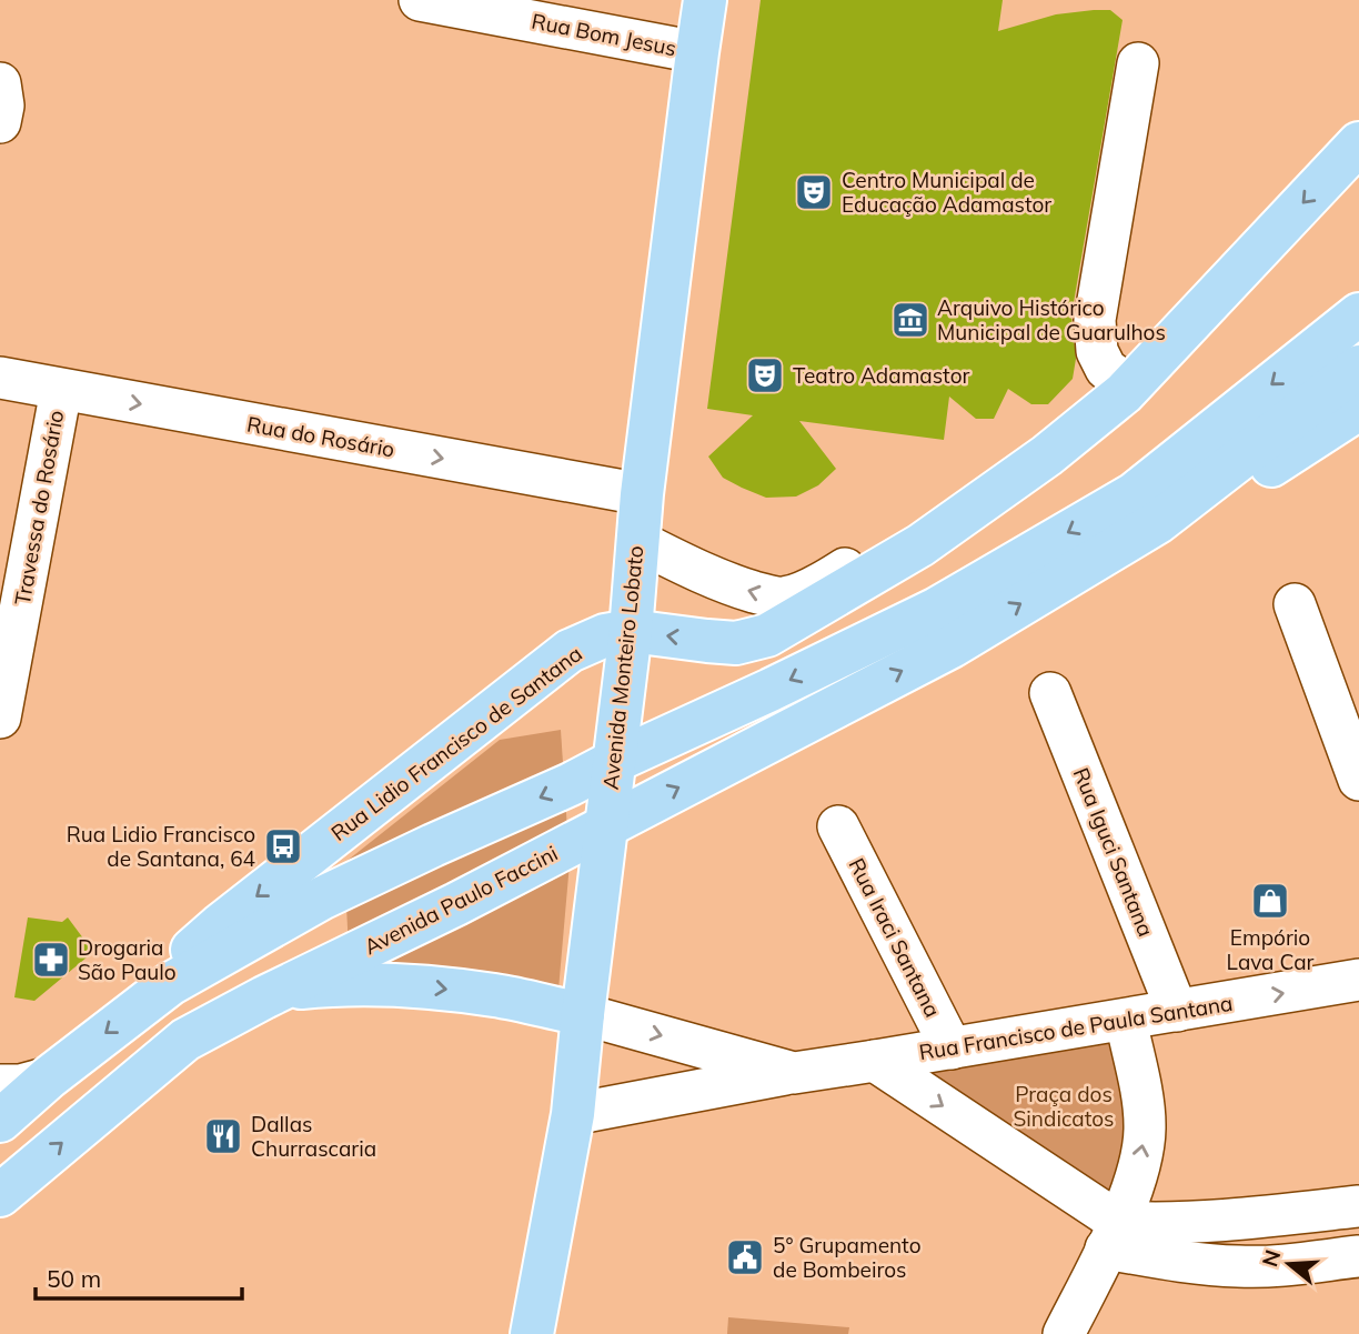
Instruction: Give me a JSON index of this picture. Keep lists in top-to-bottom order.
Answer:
{
  "streets": {
    "main road": ["Avenida Monteiro Lobato", "Rua Lidio Francisco de Santana", "Avenida Paulo Faccini"],
    "street": [
      "Rua Bom Jesus",
      "Rua do Rosário",
      "Travessa do Rosário",
      "Rua Iguci Santana",
      "Rua Iraci Santana",
      "Rua Francisco de Paula Santana"
    ]
  },
  "crossings": [
    ["Rua Bom Jesus", "Avenida Monteiro Lobato"],
    ["Rua do Rosário", "Travessa do Rosário"],
    ["Rua do Rosário", "Avenida Monteiro Lobato"],
    ["Avenida Monteiro Lobato", "Rua Lidio Francisco de Santana"],
    ["Avenida Monteiro Lobato", "Avenida Paulo Faccini"],
    ["Avenida Monteiro Lobato", "Rua Francisco de Paula Santana"],
    ["Rua Iguci Santana", "Rua Francisco de Paula Santana"],
    ["Rua Iraci Santana", "Rua Francisco de Paula Santana"]
  ],
  "one_way": ["Rua do Rosário"],
  "parks": ["Praça dos Sindicatos"],
  "places": {
    "theatre": ["Centro Municipal de Educação Adamastor", "Teatro Adamastor"],
    "museum": ["Arquivo Histórico Municipal de Guarulhos"],
    "bus stop": ["Rua Lidio Francisco de Santana, 64"],
    "shop": ["Empório Lava Car"],
    "pharmacy": ["Drogaria São Paulo"],
    "restaurant": ["Dallas Churrascaria"],
    "public building": ["5° Grupamento de Bombeiros"]
  },
  "scale_bar": "50 m",
  "north": "left"
}
